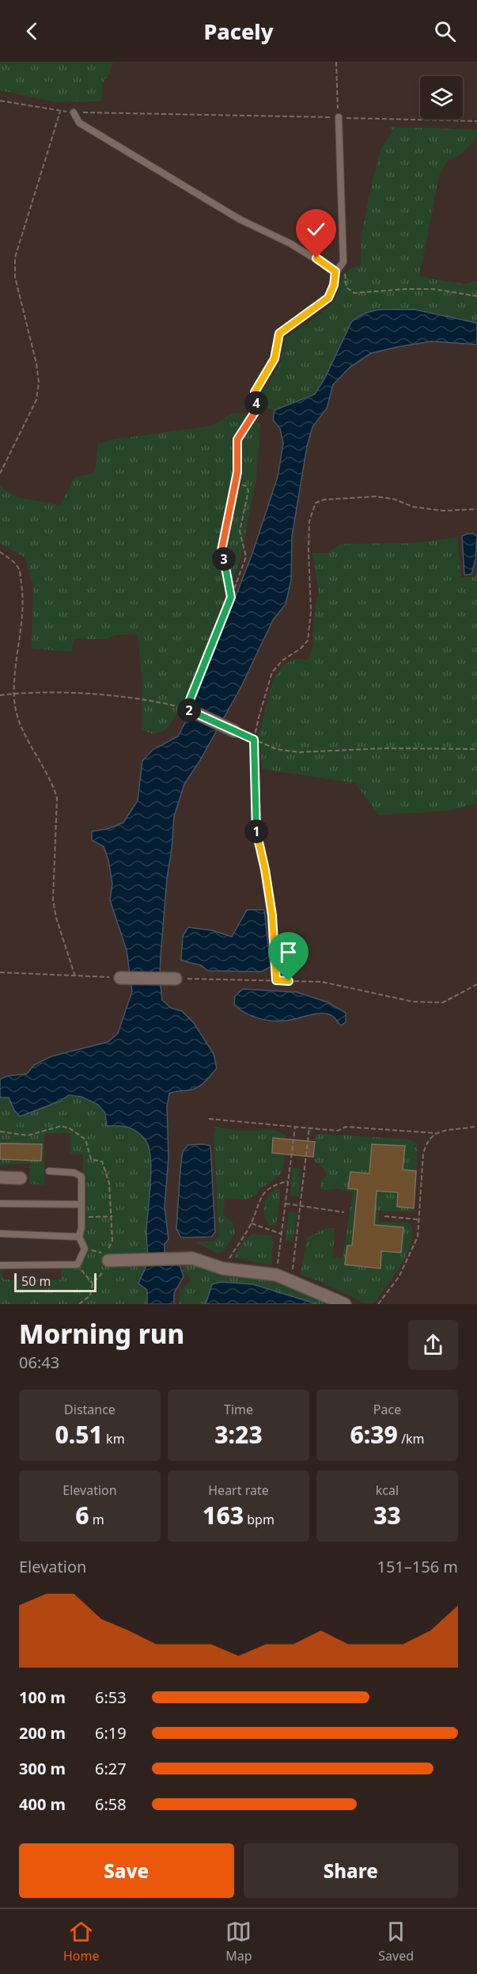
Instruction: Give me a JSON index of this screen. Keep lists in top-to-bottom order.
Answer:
{
  "scale_bar": "50 m",
  "page": {
    "header": "Pacely",
    "pins": [
      "4",
      "3",
      "2",
      "1"
    ],
    "scale": "50 m",
    "heading": ["Morning run", "06:43"],
    "stats": [
      ["Distance", "0.51 km"],
      ["Time", "3:23"],
      ["Pace", "6:39 /km"],
      ["Elevation", "6 m"],
      ["Heart rate", "163 bpm"],
      ["kcal", "33"]
    ],
    "chart": ["Elevation", "151–156 m"],
    "list": [
      {
        "name": "100 m",
        "note": "6:53"
      },
      {
        "name": "200 m",
        "note": "6:19"
      },
      {
        "name": "300 m",
        "note": "6:27"
      },
      {
        "name": "400 m",
        "note": "6:58"
      }
    ],
    "buttons": ["Save", "Share"],
    "tabs": ["Home", "Map", "Saved"]
  }
}
